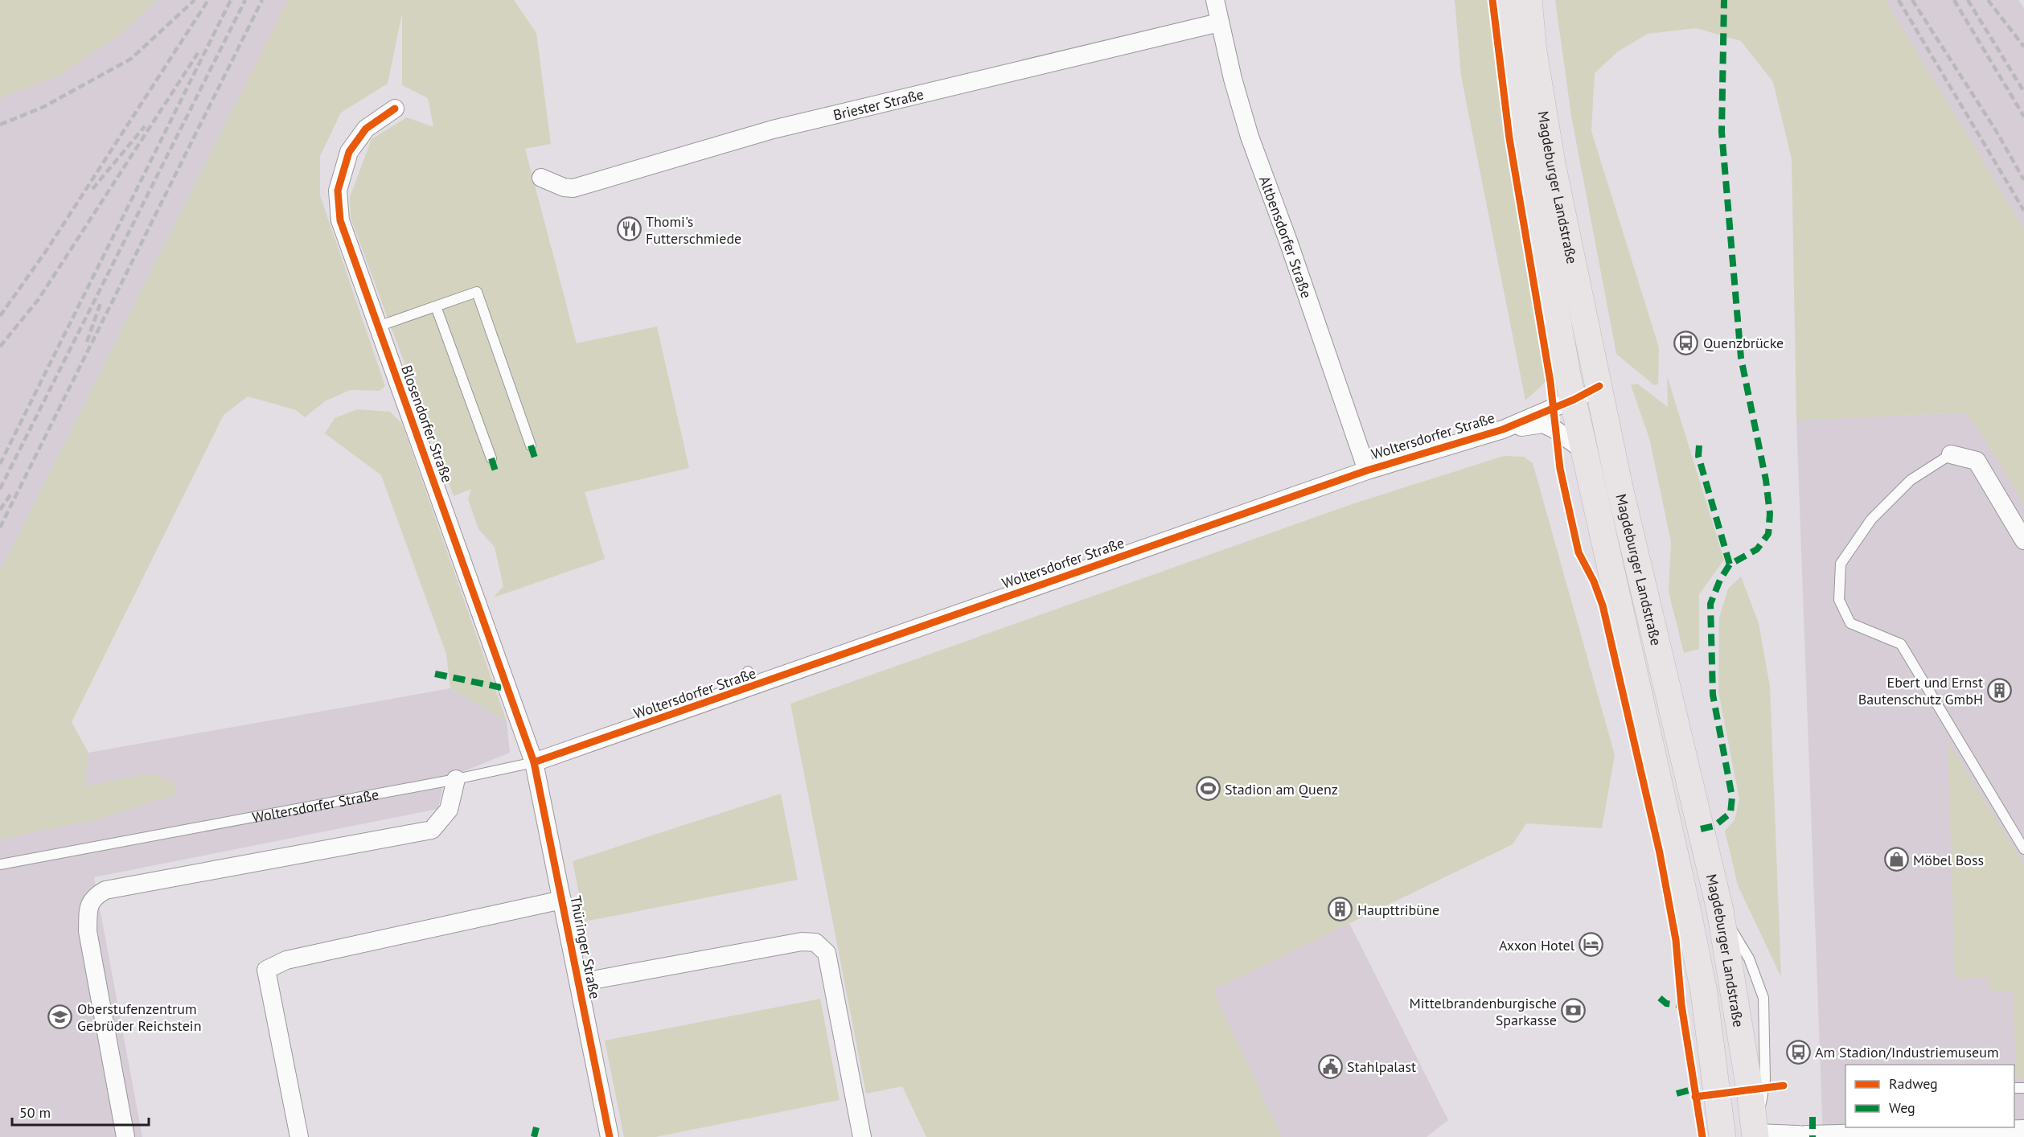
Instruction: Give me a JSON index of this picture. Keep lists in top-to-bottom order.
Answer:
{
  "streets": {
    "main road": ["Magdeburger Landstraße"],
    "street": [
      "Briester Straße",
      "Altbensdorfer Straße",
      "Blosendorfer Straße",
      "Woltersdorfer Straße",
      "Thüringer Straße"
    ]
  },
  "crossings": [
    ["Briester Straße", "Altbensdorfer Straße"],
    ["Magdeburger Landstraße", "Woltersdorfer Straße"],
    ["Altbensdorfer Straße", "Woltersdorfer Straße"],
    ["Blosendorfer Straße", "Woltersdorfer Straße"],
    ["Blosendorfer Straße", "Thüringer Straße"],
    ["Woltersdorfer Straße", "Thüringer Straße"]
  ],
  "places": {
    "restaurant": ["Thomi's Futterschmiede"],
    "bus stop": ["Quenzbrücke", "Am Stadion/Industriemuseum"],
    "building": ["Ebert und Ernst Bautenschutz GmbH", "Haupttribüne"],
    "sports": ["Stadion am Quenz"],
    "shop": ["Möbel Boss"],
    "hotel": ["Axxon Hotel"],
    "bank": ["Mittelbrandenburgische Sparkasse"],
    "school or university": ["Oberstufenzentrum Gebrüder Reichstein"],
    "public building": ["Stahlpalast"]
  },
  "legend": ["Radweg", "Weg"],
  "scale_bar": "50 m"
}
